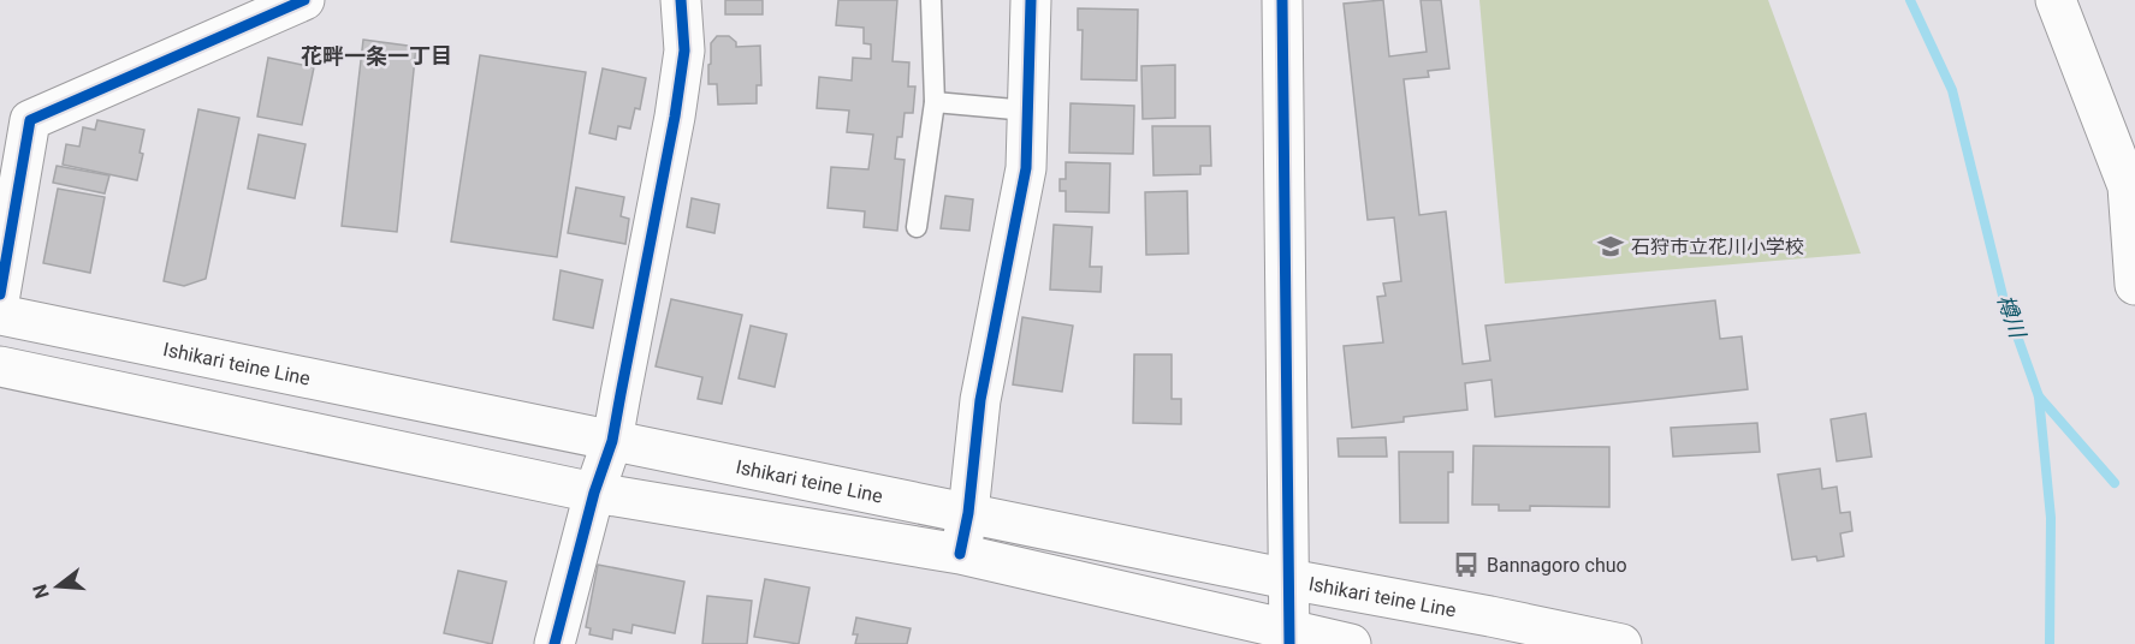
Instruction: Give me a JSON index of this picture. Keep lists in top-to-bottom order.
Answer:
{
  "streets": {
    "main road": ["Ishikari teine Line"]
  },
  "districts": ["花畔一条一丁目"],
  "water": ["樽川"],
  "places": {
    "school or university": ["石狩市立花川小学校"],
    "bus stop": ["Bannagoro chuo"]
  },
  "north": "left"
}
